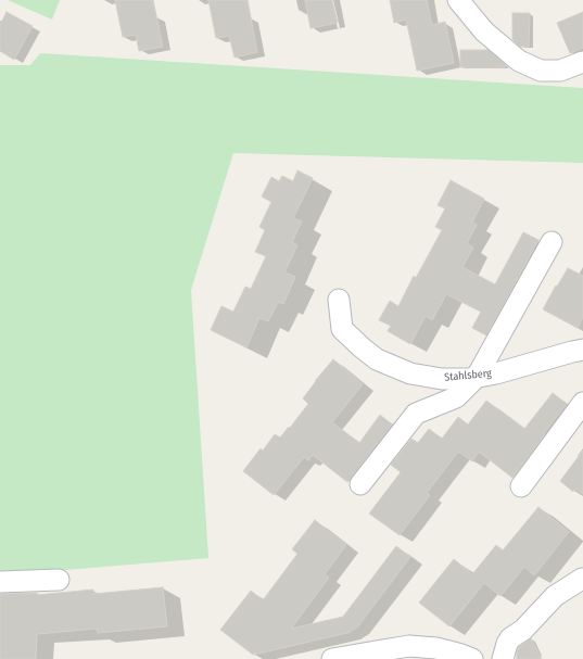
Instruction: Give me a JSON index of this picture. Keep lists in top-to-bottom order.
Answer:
{
  "streets": {
    "street": ["Stahlsberg"]
  }
}
